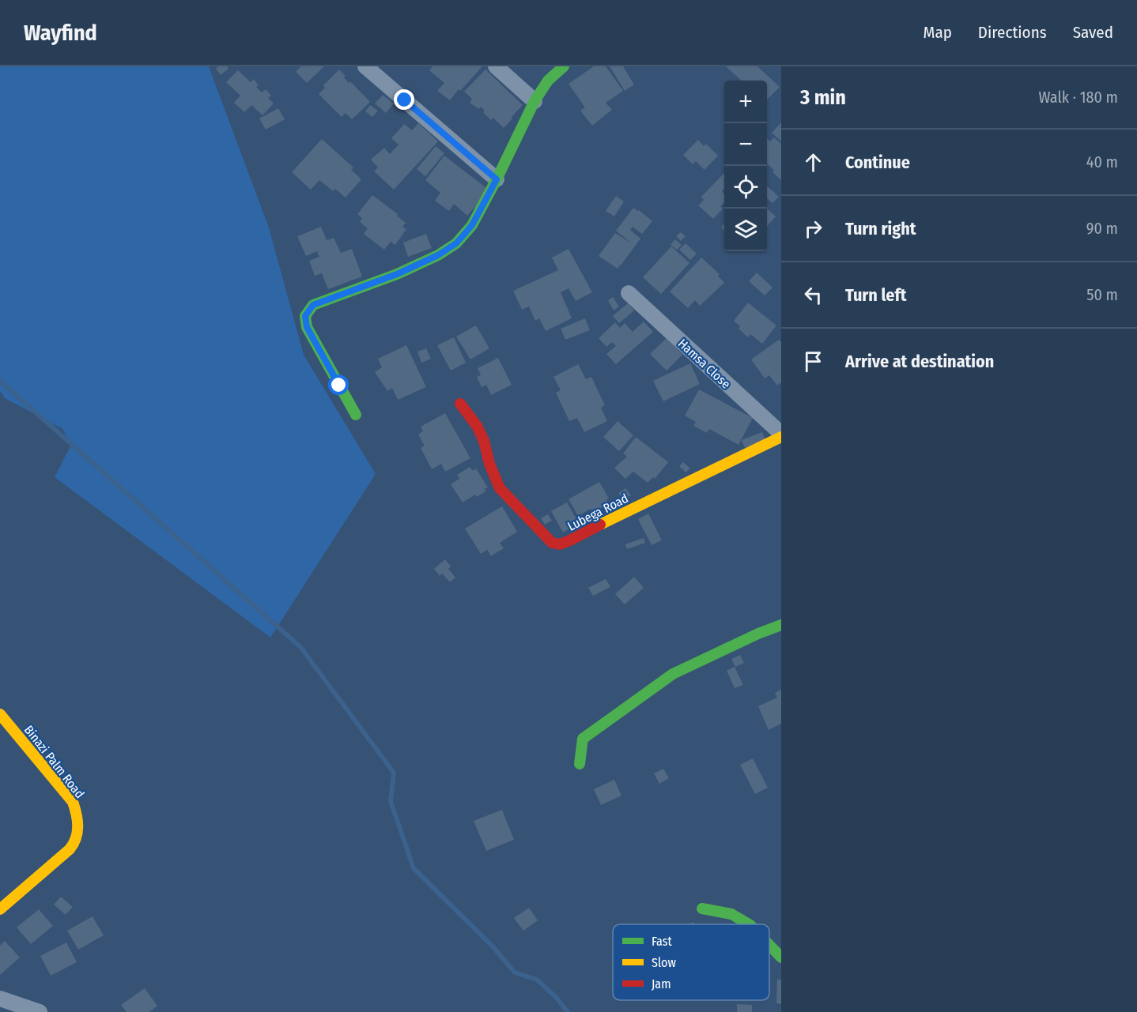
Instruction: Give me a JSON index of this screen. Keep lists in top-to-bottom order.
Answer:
{
  "streets": {
    "street": ["Hamsa Close", "Lubega Road", "Binazi Palm Road"]
  },
  "crossings": [
    ["Hamsa Close", "Lubega Road"]
  ],
  "legend": ["Fast", "Slow", "Jam"],
  "page": {
    "header": "Wayfind",
    "nav": ["Map", "Directions", "Saved"],
    "heading": ["3 min", "Walk · 180 m"],
    "map_buttons": ["+", "−"],
    "list": [
      ["Continue", "40 m"],
      ["Turn right", "90 m"],
      ["Turn left", "50 m"],
      "Arrive at destination"
    ]
  }
}
